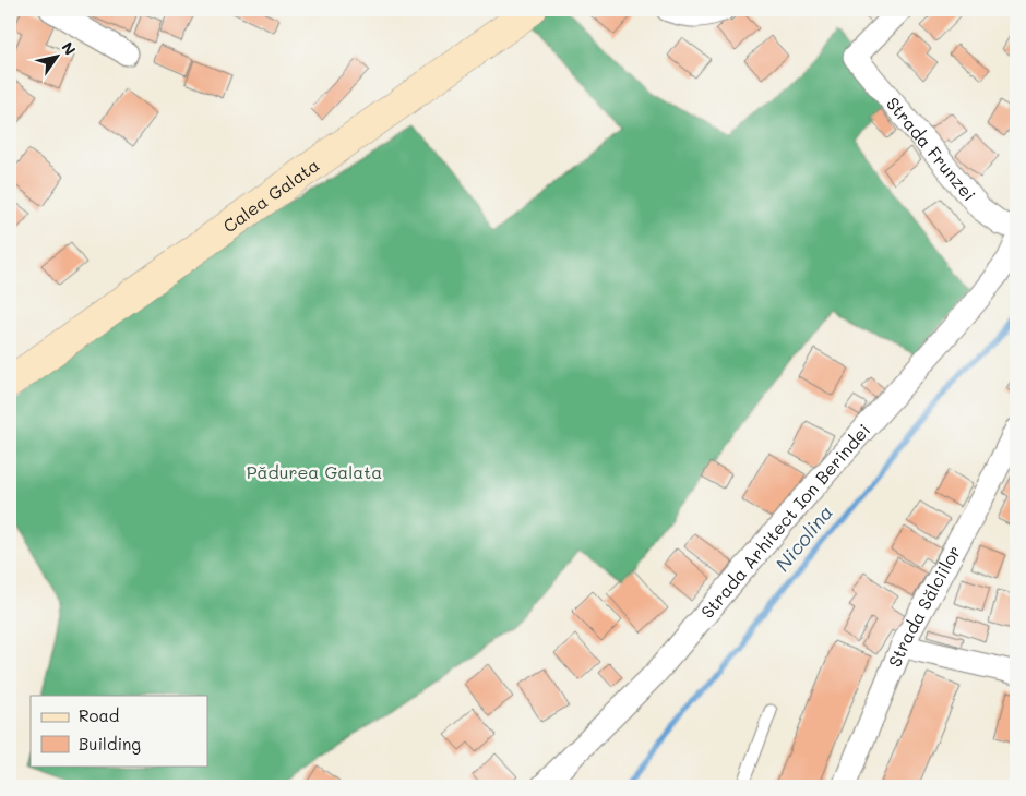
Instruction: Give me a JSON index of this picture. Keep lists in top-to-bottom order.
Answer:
{
  "streets": {
    "street": [
      "Strada Frunzei",
      "Calea Galata",
      "Strada Arhitect Ion Berindei",
      "Strada Sălciilor"
    ]
  },
  "water": ["Nicolina"],
  "parks": ["Pădurea Galata"],
  "legend": ["Road", "Building"],
  "north": "top right"
}
